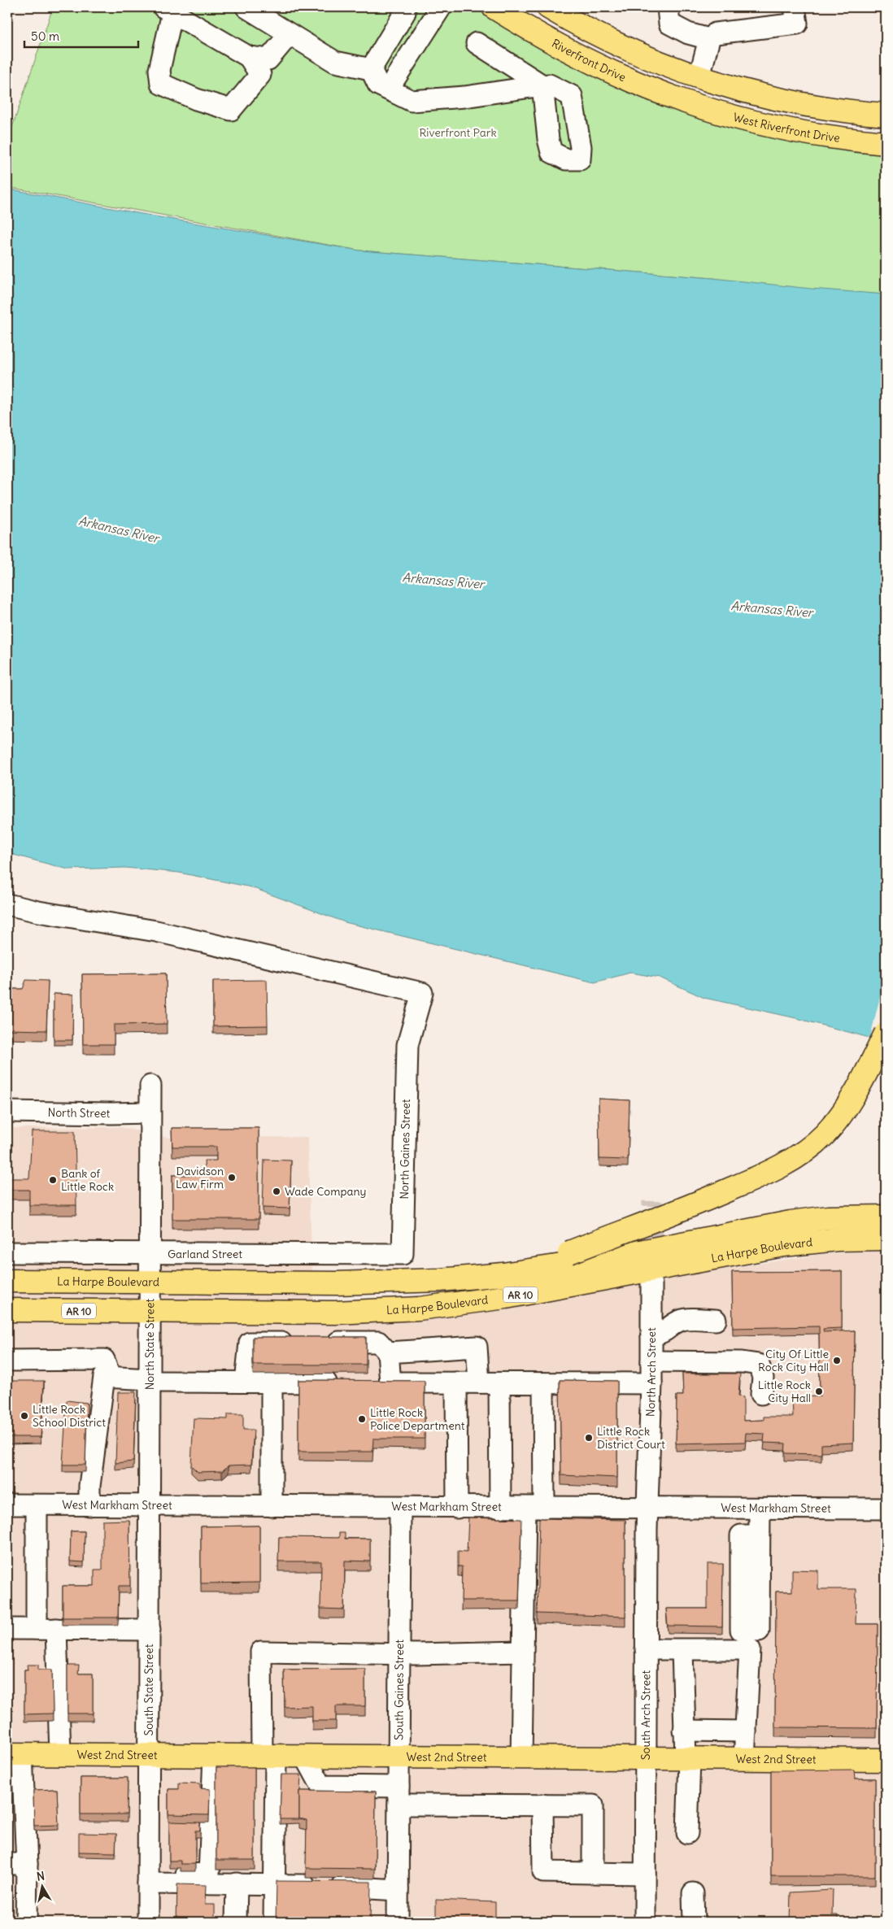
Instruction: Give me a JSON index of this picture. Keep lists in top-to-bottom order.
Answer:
{
  "streets": {
    "main road": [
      "Riverfront Drive",
      "West Riverfront Drive",
      "La Harpe Boulevard",
      "AR 10",
      "West 2nd Street"
    ],
    "street": [
      "North Street",
      "North Gaines Street",
      "Garland Street",
      "North State Street",
      "North Arch Street",
      "West Markham Street",
      "South State Street",
      "South Gaines Street",
      "South Arch Street"
    ]
  },
  "crossings": [
    ["Riverfront Drive", "West Riverfront Drive"],
    ["North Street", "North State Street"],
    ["North Gaines Street", "Garland Street"],
    ["La Harpe Boulevard", "North State Street"],
    ["Garland Street", "North State Street"],
    ["North State Street", "West Markham Street"],
    ["North State Street", "South State Street"],
    ["North Arch Street", "West Markham Street"],
    ["North Arch Street", "South Arch Street"],
    ["West Markham Street", "South State Street"],
    ["West Markham Street", "South Gaines Street"],
    ["West Markham Street", "South Arch Street"],
    ["South State Street", "West 2nd Street"],
    ["South Gaines Street", "West 2nd Street"],
    ["South Arch Street", "West 2nd Street"]
  ],
  "water": ["Arkansas River"],
  "parks": ["Riverfront Park"],
  "places": [
    "Davidson Law Firm",
    "Bank of Little Rock",
    "Wade Company",
    "City Of Little Rock City Hall",
    "Little Rock City Hall",
    "Little Rock School District",
    "Little Rock Police Department",
    "Little Rock District Court"
  ],
  "scale_bar": "50 m",
  "north": "top"
}
